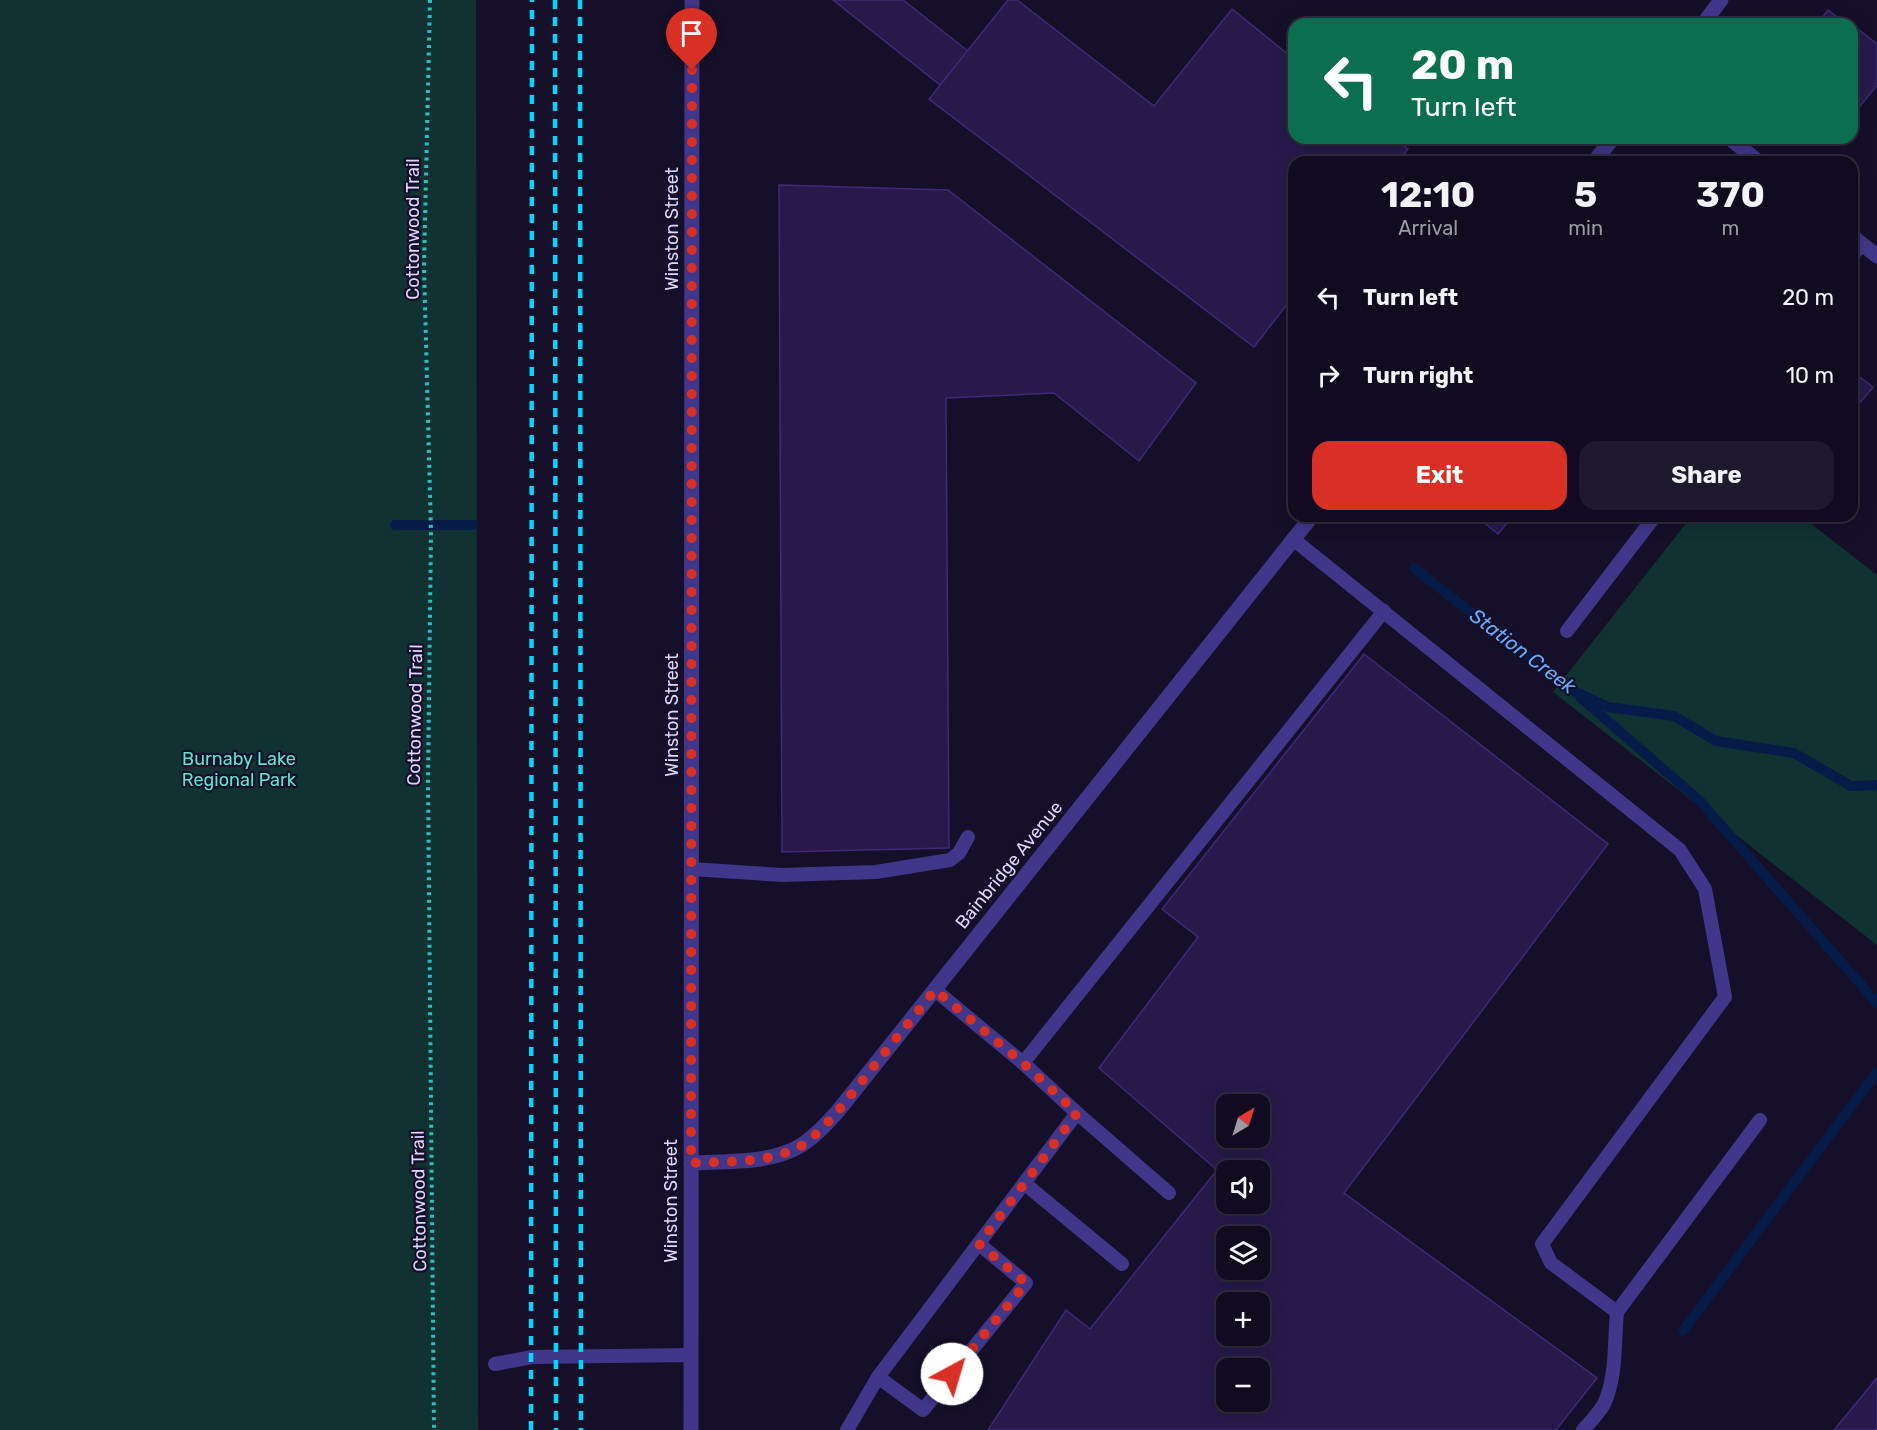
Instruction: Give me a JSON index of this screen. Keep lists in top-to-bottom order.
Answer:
{
  "streets": {
    "street": ["Winston Street", "Bainbridge Avenue"],
    "path": ["Cottonwood Trail"]
  },
  "crossings": [
    ["Winston Street", "Bainbridge Avenue"]
  ],
  "water": ["Station Creek"],
  "parks": ["Burnaby Lake Regional Park"],
  "north": "top right",
  "page": {
    "turn": ["20 m", "Turn left"],
    "eta": [
      "12:10",
      "Arrival",
      "5",
      "min",
      "370",
      "m"
    ],
    "list": [
      {
        "name": "Turn left",
        "value": "20 m"
      },
      {
        "name": "Turn right",
        "value": "10 m"
      }
    ],
    "buttons": ["Exit", "Share"],
    "map_buttons": ["+", "−"]
  }
}
